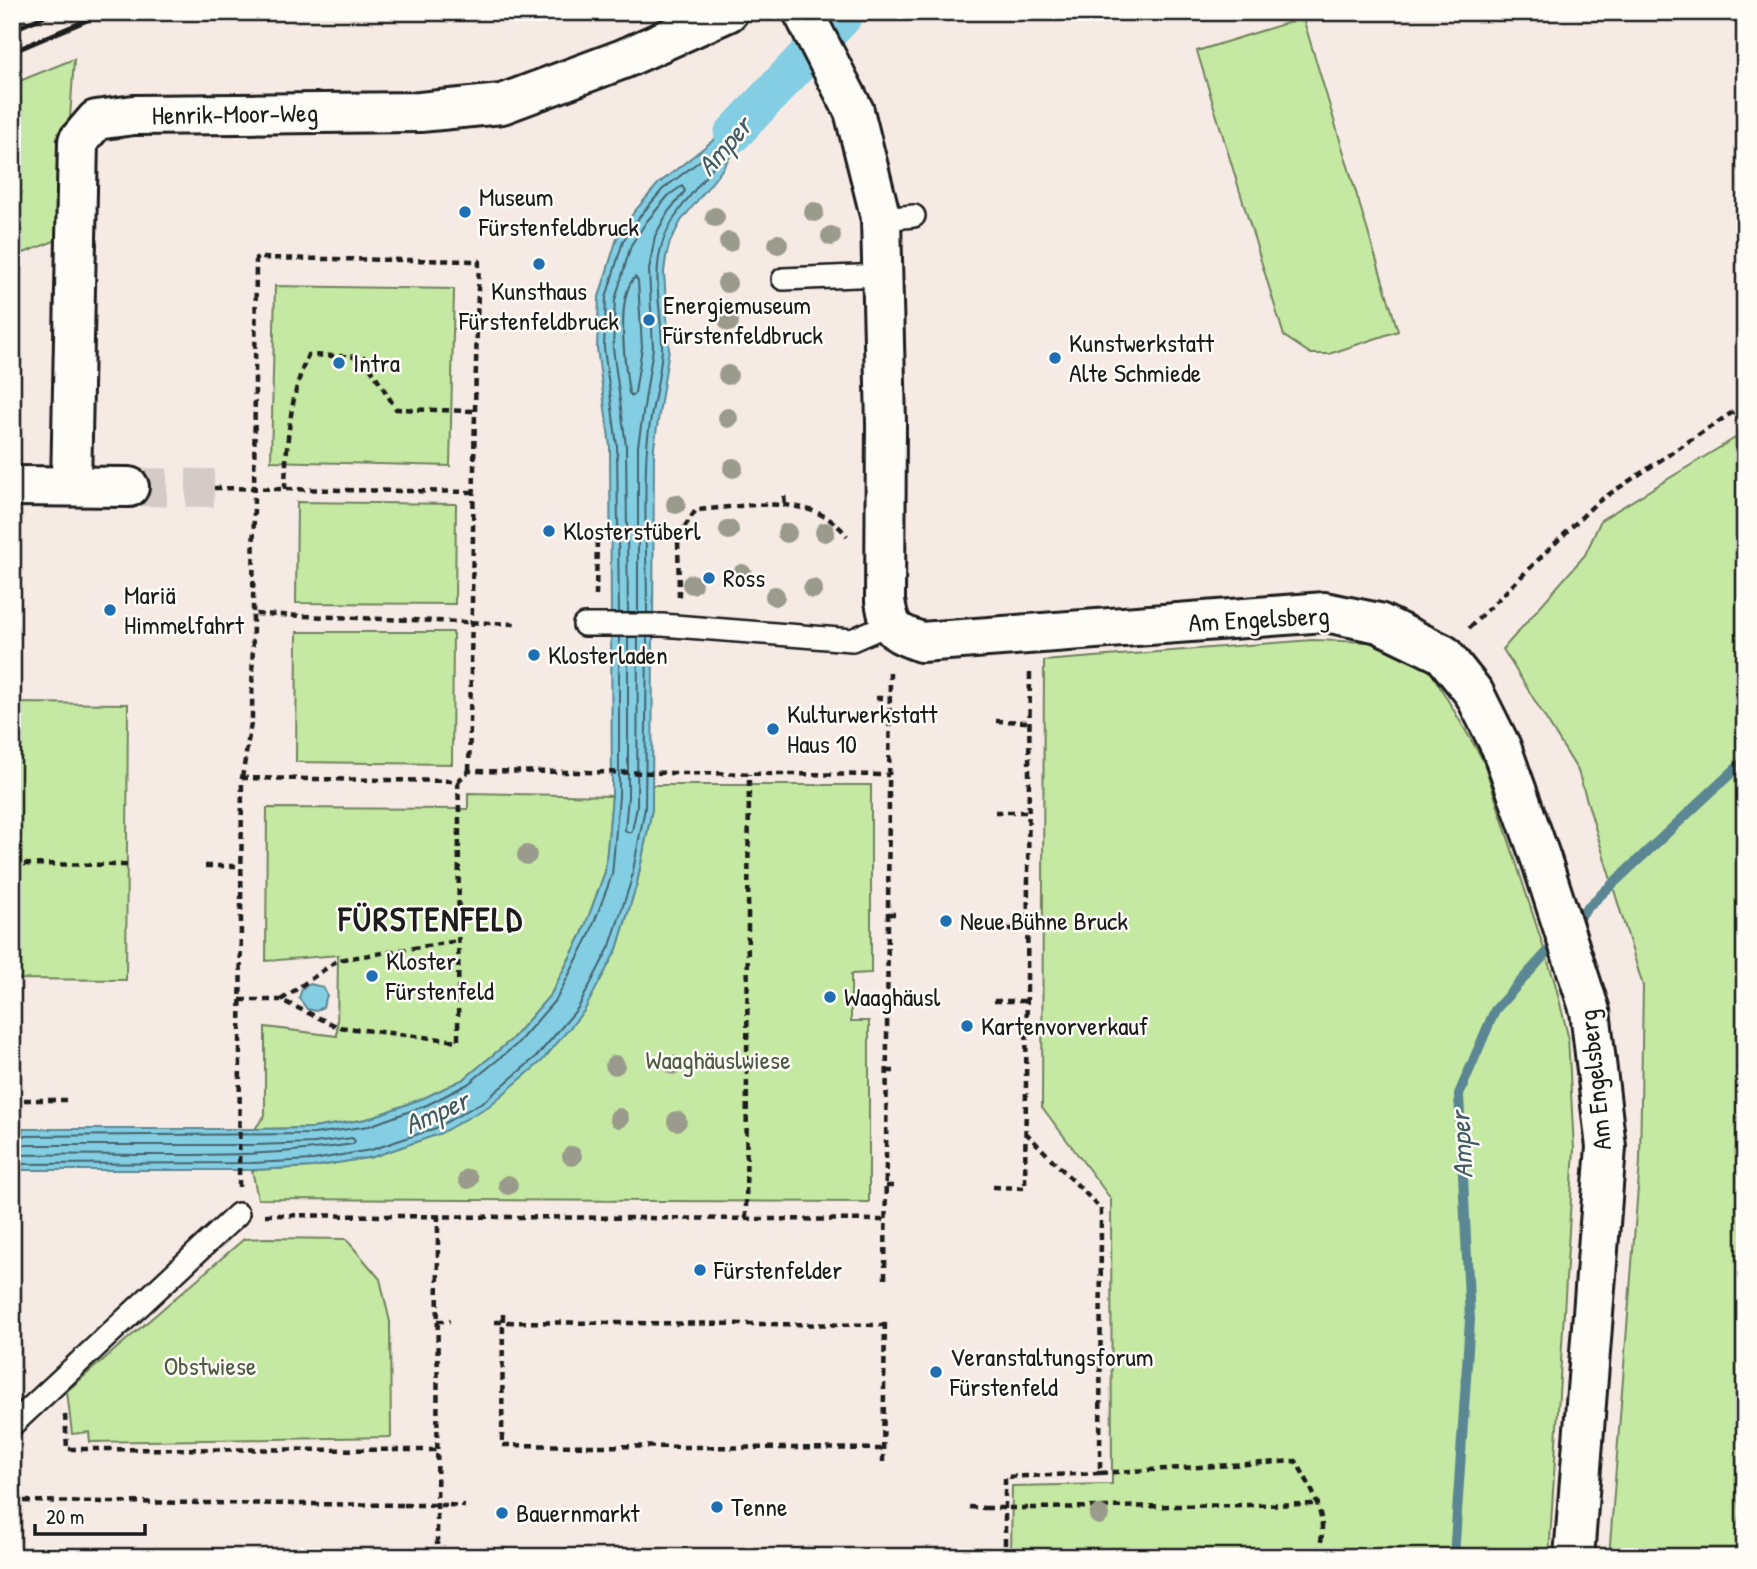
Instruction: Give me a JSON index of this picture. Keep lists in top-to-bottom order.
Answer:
{
  "streets": {
    "street": ["Henrik-Moor-Weg", "Am Engelsberg"]
  },
  "districts": ["FÜRSTENFELD"],
  "water": ["Amper"],
  "parks": ["Waaghäuslwiese", "Obstwiese"],
  "places": [
    "Museum Fürstenfeldbruck",
    "Kunsthaus Fürstenfeldbruck",
    "Energiemuseum Fürstenfeldbruck",
    "Kunstwerkstatt Alte Schmiede",
    "Intra",
    "Klosterstüberl",
    "Ross",
    "Mariä Himmelfahrt",
    "Klosterladen",
    "Kulturwerkstatt Haus 10",
    "Neue Bühne Bruck",
    "Kloster Fürstenfeld",
    "Waaghäusl",
    "Kartenvorverkauf",
    "Fürstenfelder",
    "Veranstaltungsforum Fürstenfeld",
    "Tenne",
    "Bauernmarkt"
  ],
  "scale_bar": "20 m"
}
